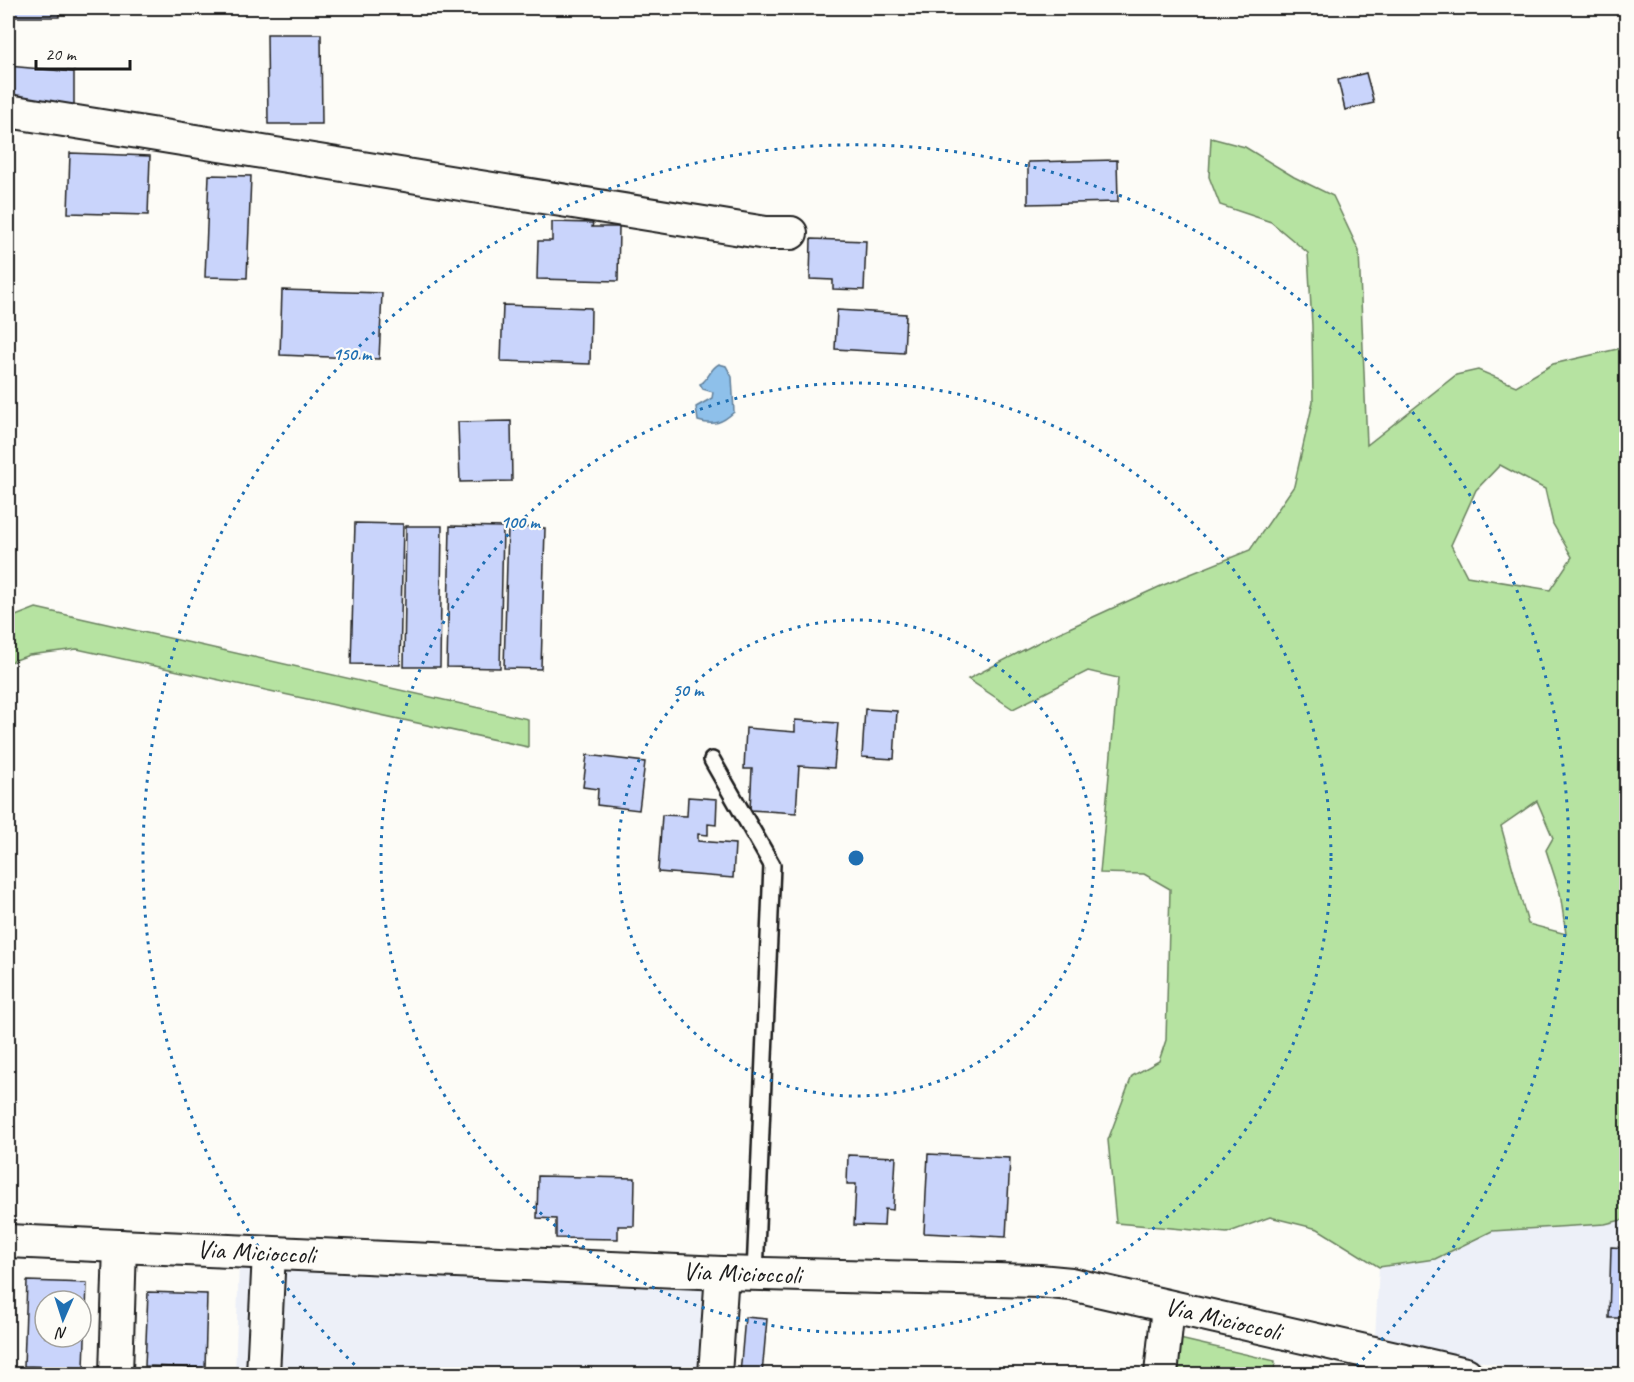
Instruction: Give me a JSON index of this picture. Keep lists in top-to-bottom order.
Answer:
{
  "streets": {
    "street": ["Via Micioccoli"]
  },
  "scale_bar": "20 m",
  "north": "bottom",
  "rings": ["150 m", "100 m", "50 m"]
}
